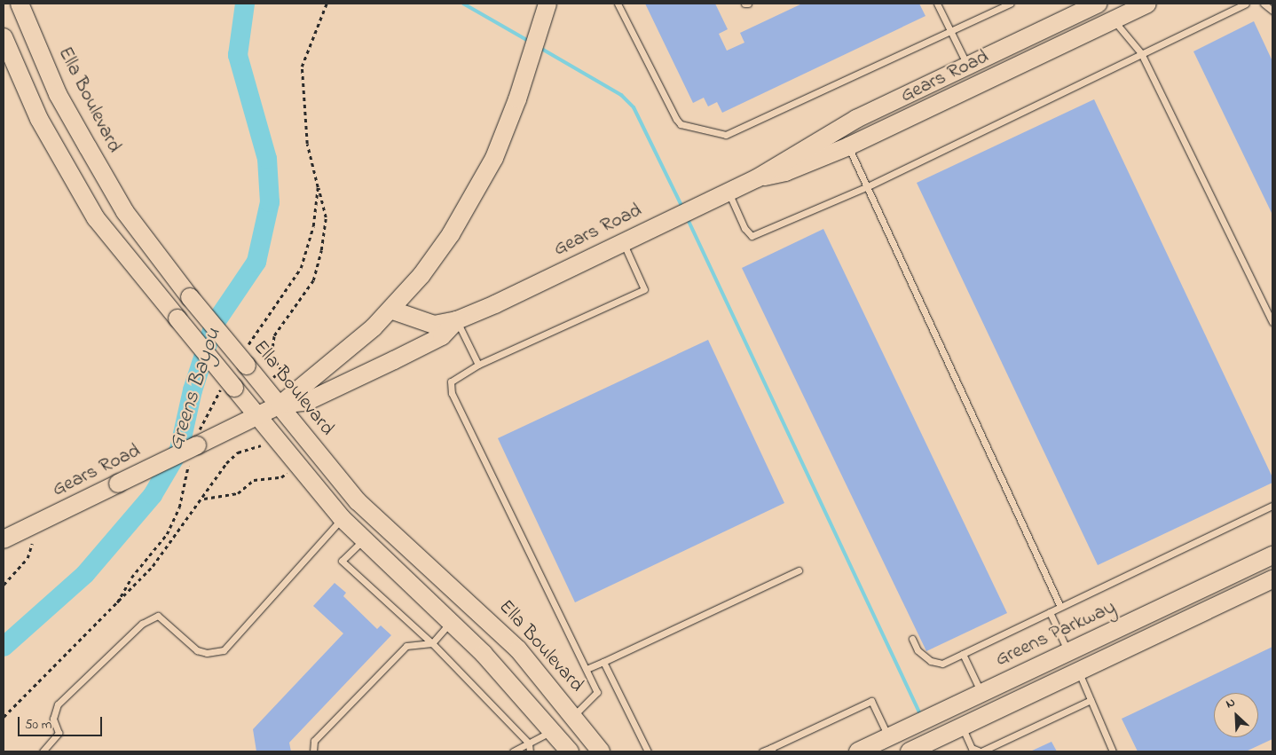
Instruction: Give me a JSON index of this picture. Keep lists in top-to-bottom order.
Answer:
{
  "streets": {
    "main road": ["Gears Road", "Ella Boulevard", "Greens Parkway"]
  },
  "crossings": [
    ["Gears Road", "Ella Boulevard"]
  ],
  "water": ["Greens Bayou"],
  "scale_bar": "50 m",
  "north": "top left"
}
